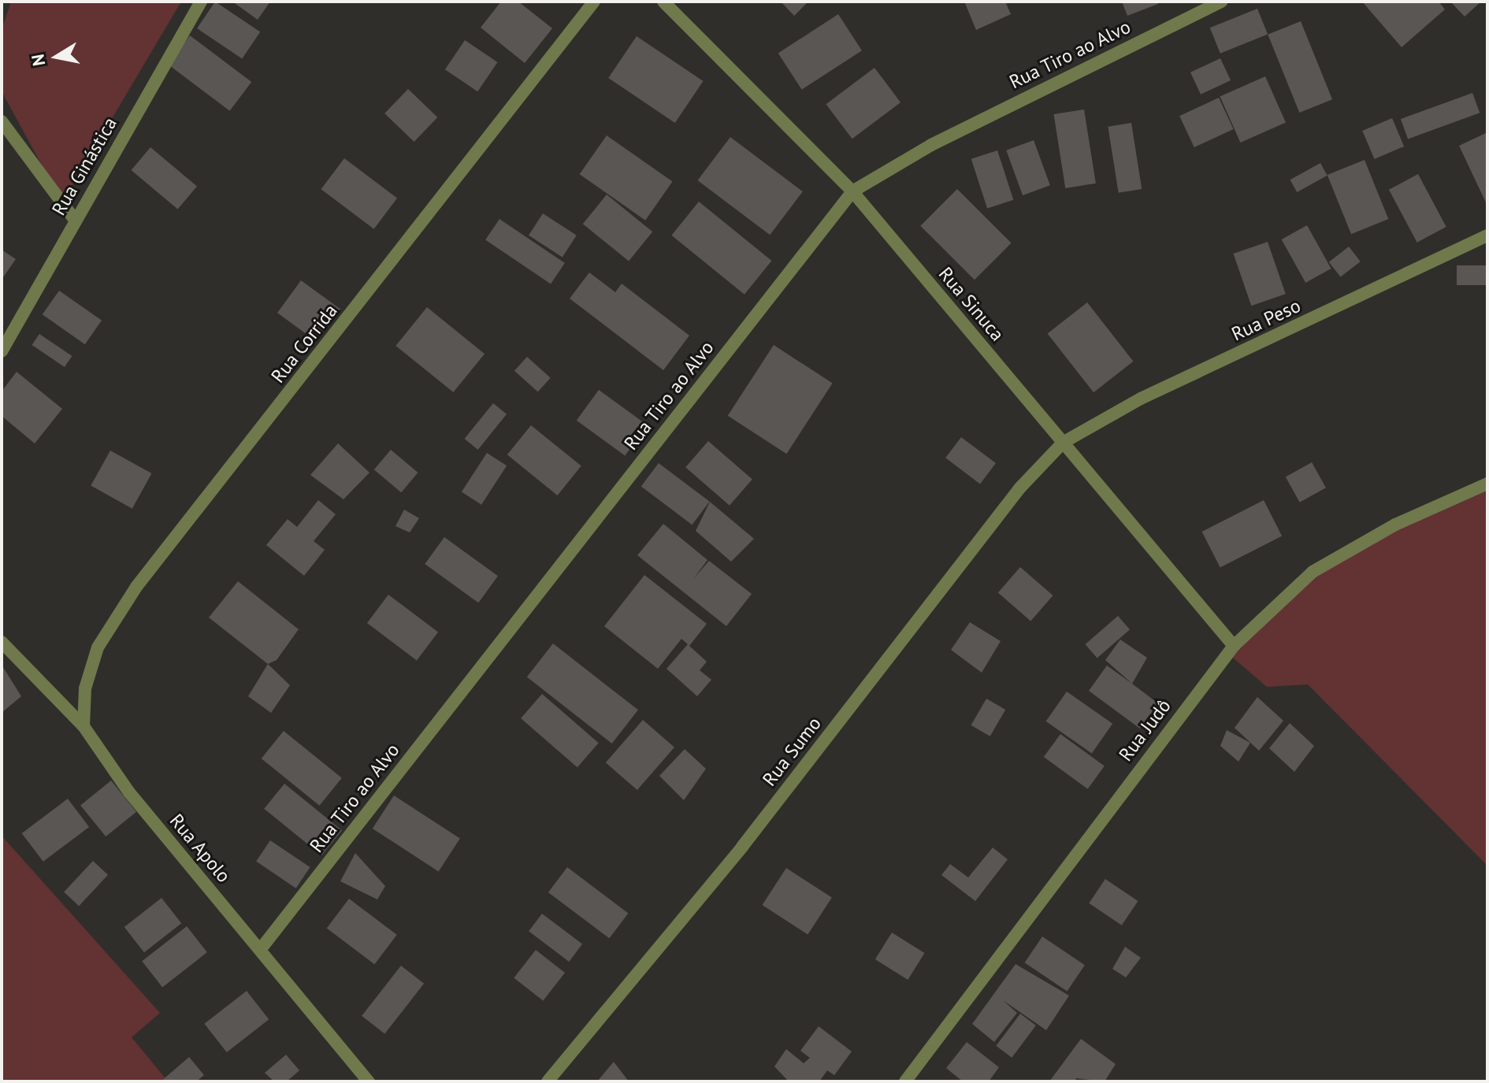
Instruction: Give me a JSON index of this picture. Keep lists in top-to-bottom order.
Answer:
{
  "streets": {
    "street": [
      "Rua Tiro ao Alvo",
      "Rua Ginástica",
      "Rua Sinuca",
      "Rua Peso",
      "Rua Corrida",
      "Rua Judô",
      "Rua Sumo",
      "Rua Apolo"
    ]
  },
  "crossings": [
    ["Rua Tiro ao Alvo", "Rua Sinuca"],
    ["Rua Tiro ao Alvo", "Rua Apolo"],
    ["Rua Sinuca", "Rua Peso"],
    ["Rua Sinuca", "Rua Judô"],
    ["Rua Sinuca", "Rua Sumo"],
    ["Rua Peso", "Rua Sumo"],
    ["Rua Corrida", "Rua Apolo"]
  ],
  "north": "left"
}
